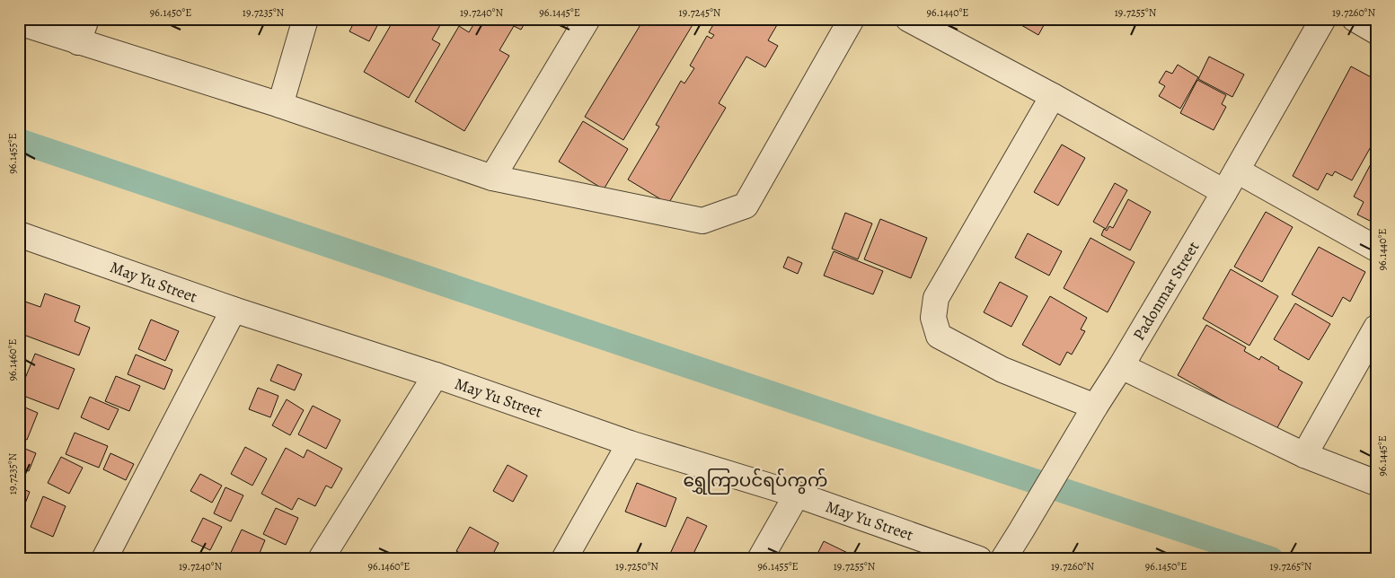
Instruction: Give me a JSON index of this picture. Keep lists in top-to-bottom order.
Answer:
{
  "streets": {
    "street": ["May Yu Street", "Padonmar Street"]
  },
  "districts": ["ရွှေကြာပင်ရပ်ကွက်"],
  "coordinates": [
    "96.1450°E",
    "19.7235°N",
    "19.7240°N",
    "96.1445°E",
    "19.7245°N",
    "96.1440°E",
    "19.7255°N",
    "19.7260°N",
    "96.1455°E",
    "96.1460°E",
    "19.7250°N",
    "19.7265°N"
  ]
}
